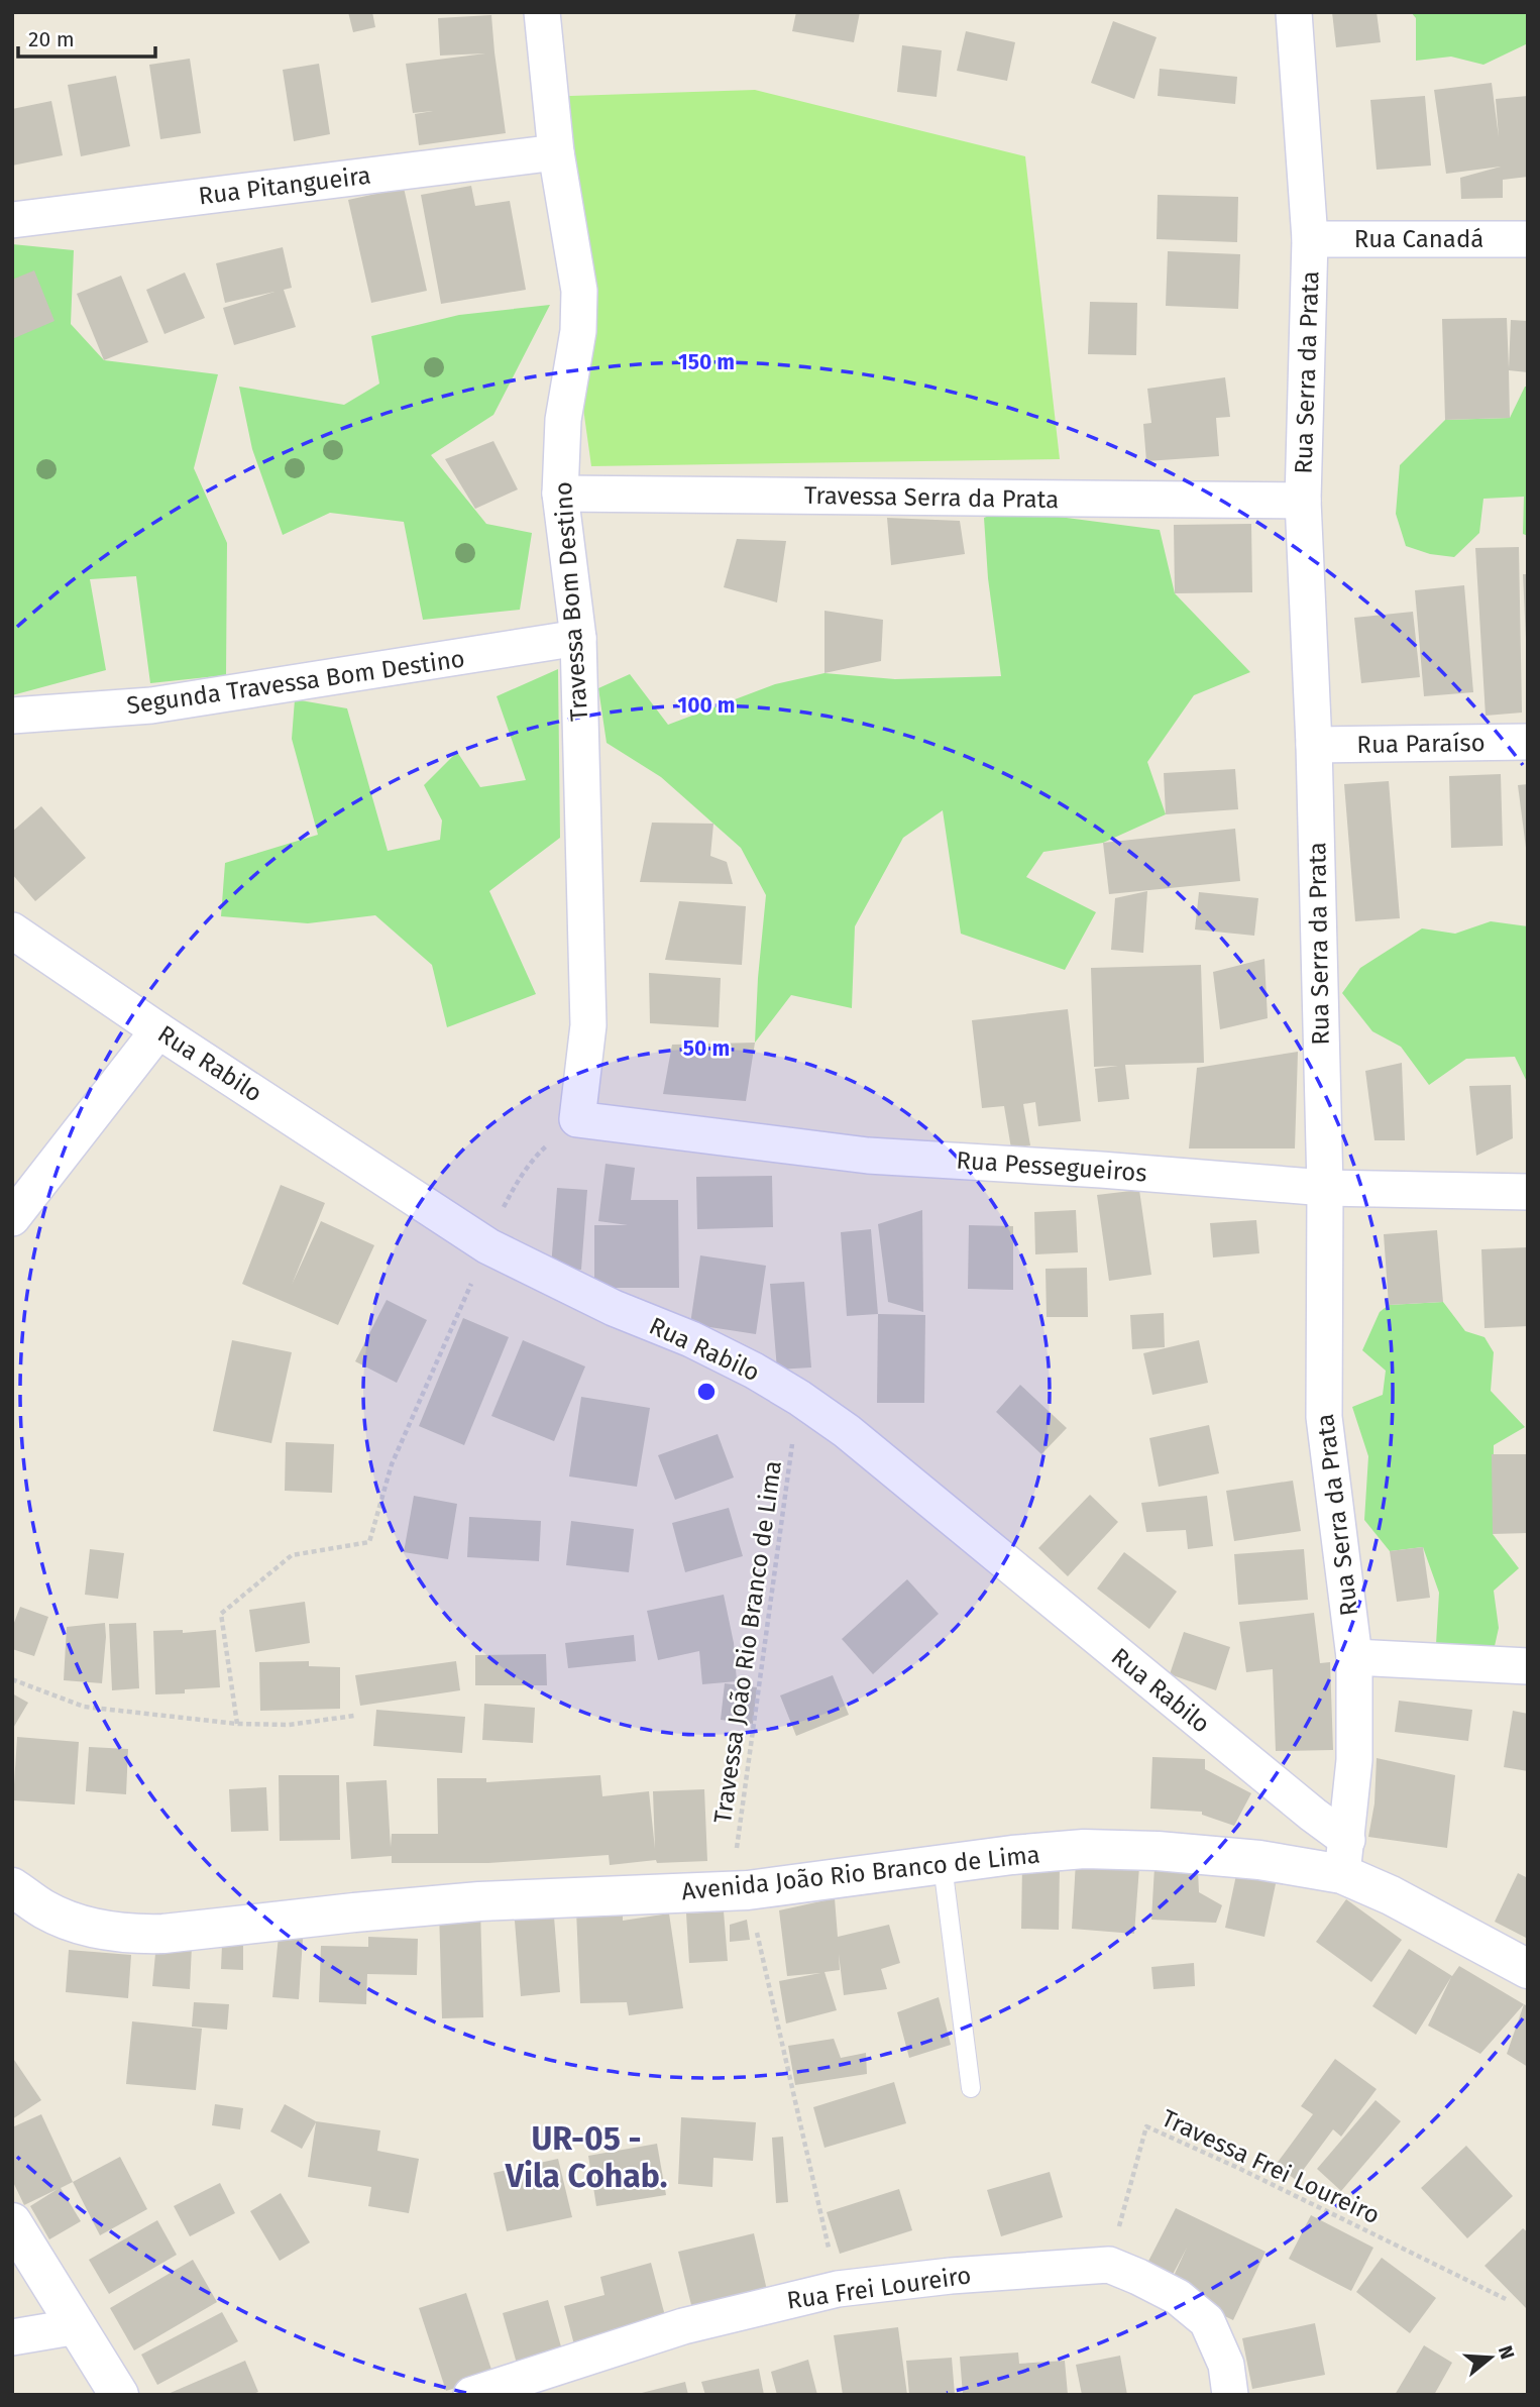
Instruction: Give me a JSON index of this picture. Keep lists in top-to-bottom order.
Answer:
{
  "streets": {
    "main road": ["Avenida João Rio Branco de Lima"],
    "street": [
      "Rua Pitangueira",
      "Rua Canadá",
      "Rua Serra da Prata",
      "Travessa Serra da Prata",
      "Travessa Bom Destino",
      "Segunda Travessa Bom Destino",
      "Rua Paraíso",
      "Rua Rabilo",
      "Rua Pessegueiros",
      "Rua Frei Loureiro"
    ],
    "path": ["Travessa João Rio Branco de Lima", "Travessa Frei Loureiro"]
  },
  "crossings": [
    ["Rua Pitangueira", "Travessa Bom Destino"],
    ["Rua Canadá", "Rua Serra da Prata"],
    ["Rua Serra da Prata", "Travessa Serra da Prata"],
    ["Rua Serra da Prata", "Rua Paraíso"],
    ["Rua Serra da Prata", "Rua Rabilo"],
    ["Rua Serra da Prata", "Rua Pessegueiros"],
    ["Rua Serra da Prata", "Avenida João Rio Branco de Lima"],
    ["Travessa Serra da Prata", "Travessa Bom Destino"],
    ["Travessa Bom Destino", "Segunda Travessa Bom Destino"],
    ["Travessa Bom Destino", "Rua Pessegueiros"],
    ["Rua Rabilo", "Travessa João Rio Branco de Lima"],
    ["Rua Rabilo", "Avenida João Rio Branco de Lima"],
    ["Travessa João Rio Branco de Lima", "Avenida João Rio Branco de Lima"],
    ["Travessa Frei Loureiro", "Rua Frei Loureiro"]
  ],
  "districts": ["UR-05 - Vila Cohab."],
  "scale_bar": "20 m",
  "north": "right",
  "rings": ["150 m", "100 m", "50 m"]
}
